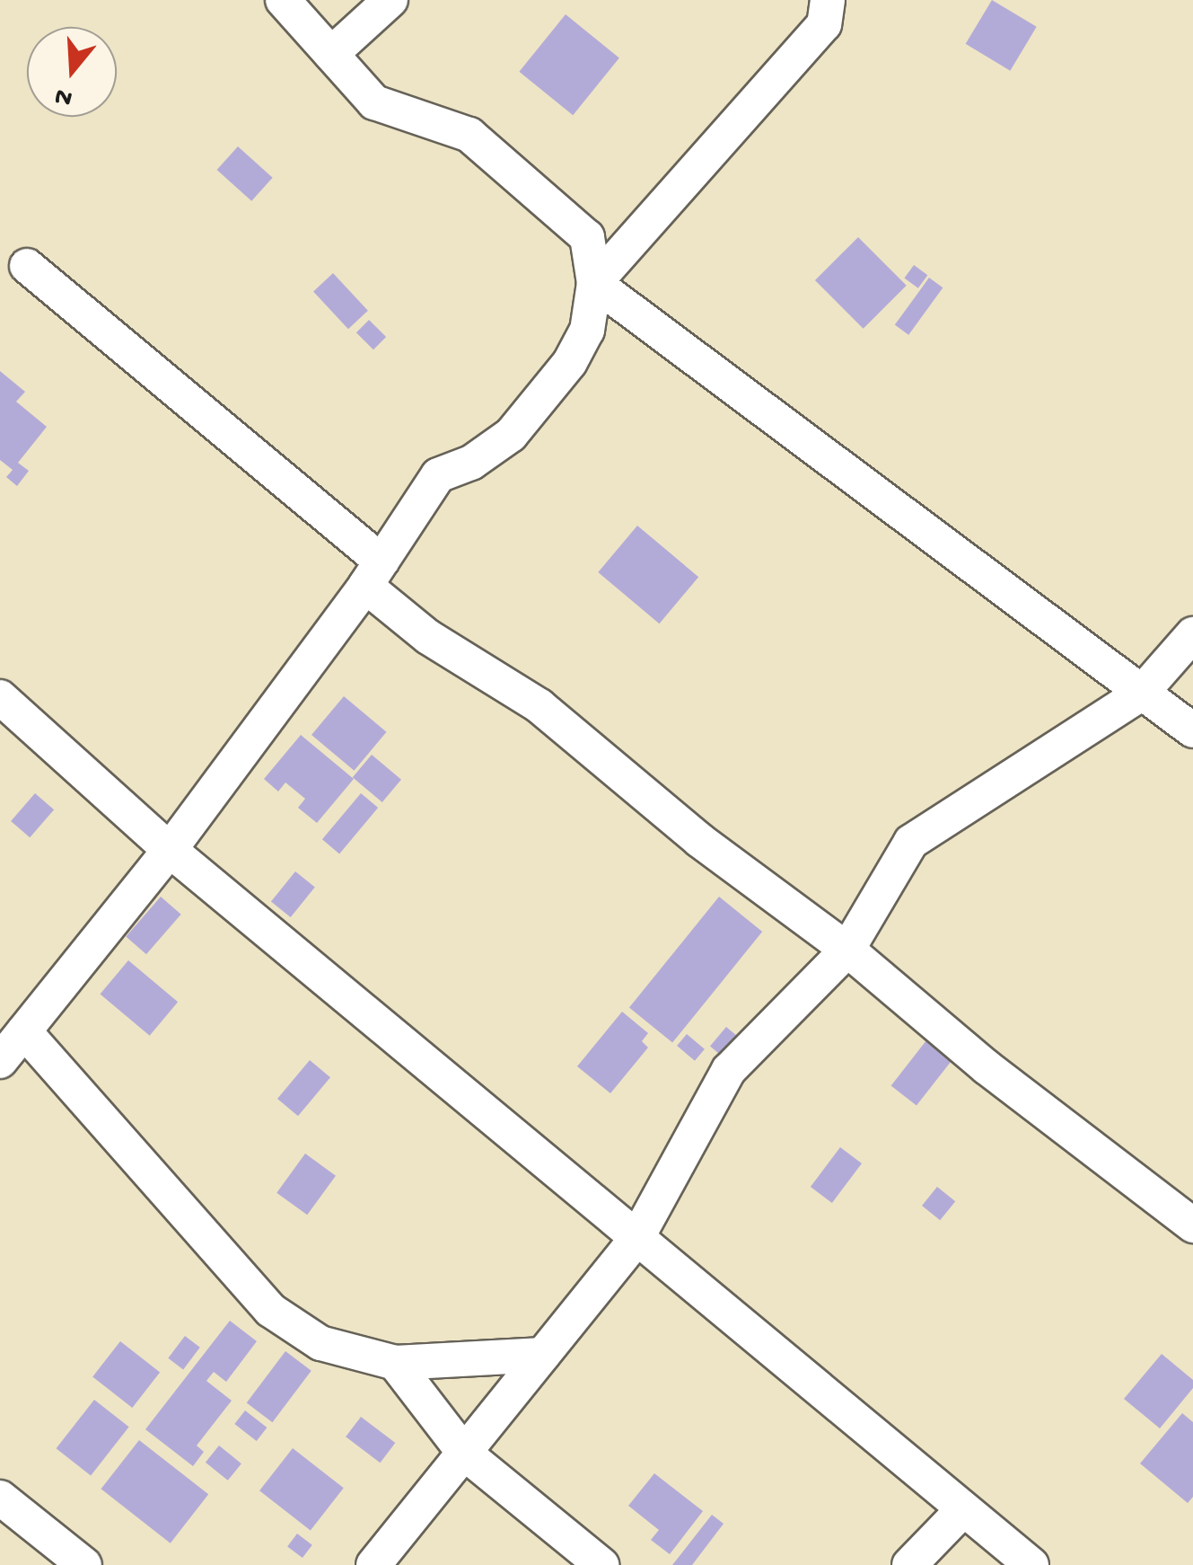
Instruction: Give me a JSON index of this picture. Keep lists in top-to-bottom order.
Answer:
{
  "north": "bottom"
}
